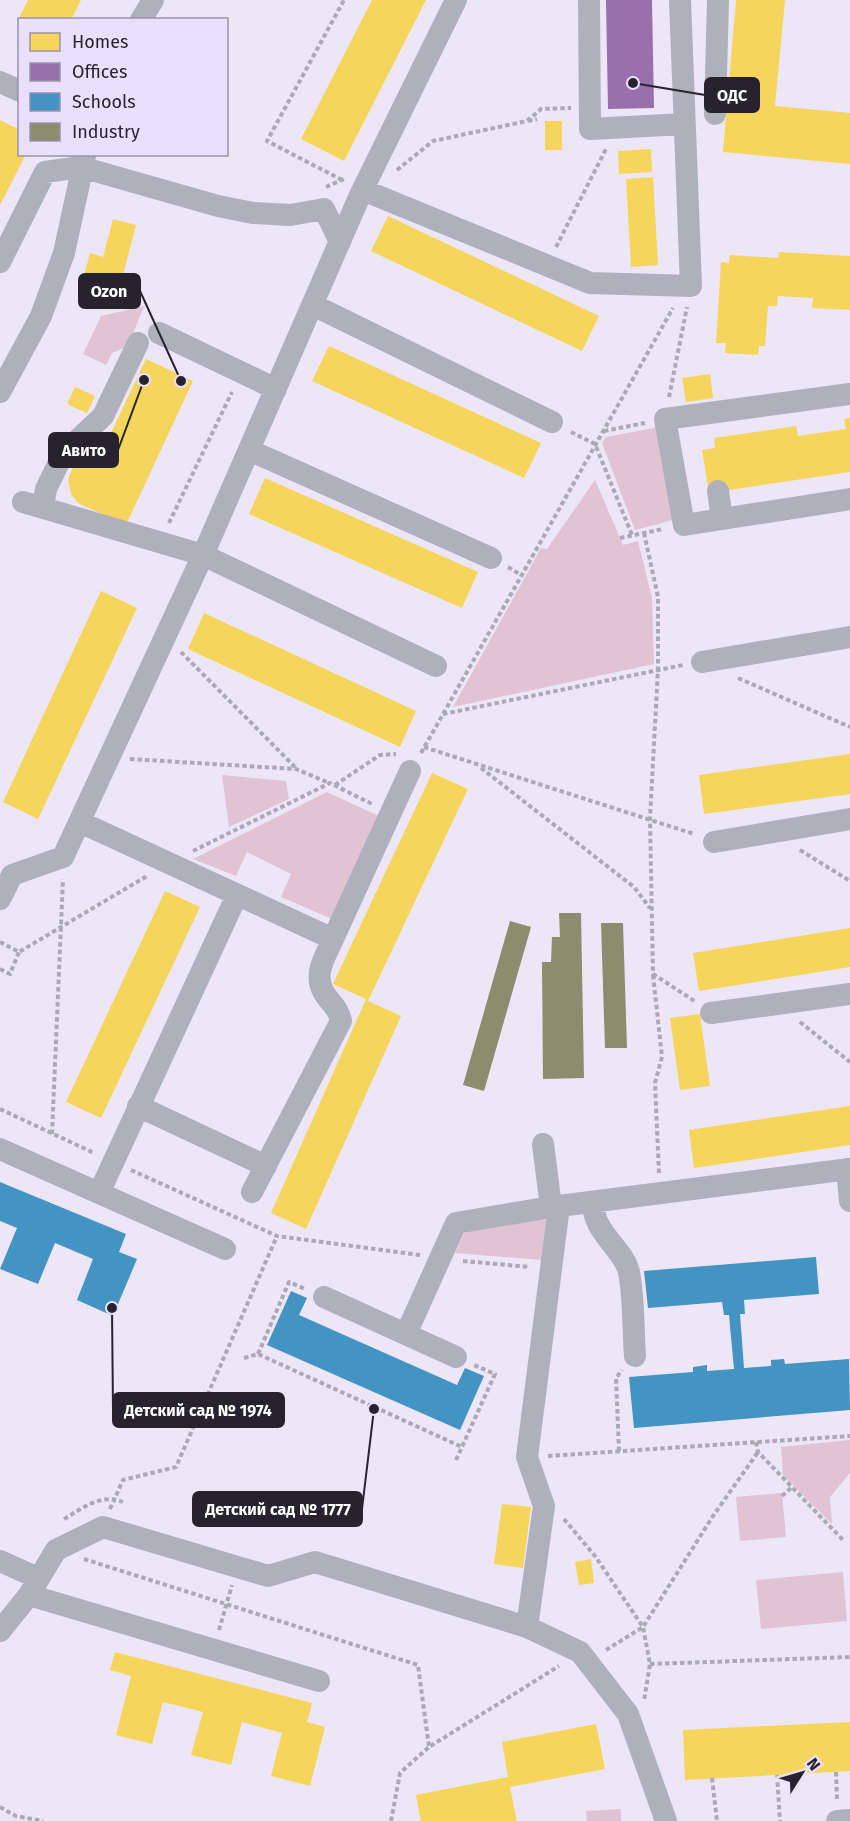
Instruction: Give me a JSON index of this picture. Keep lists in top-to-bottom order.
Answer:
{
  "places": [
    "ОДС",
    "Авито",
    "Ozon",
    "Детский сад № 1974",
    "Детский сад № 1777"
  ],
  "legend": [
    "Homes",
    "Offices",
    "Schools",
    "Industry"
  ],
  "north": "top right"
}
